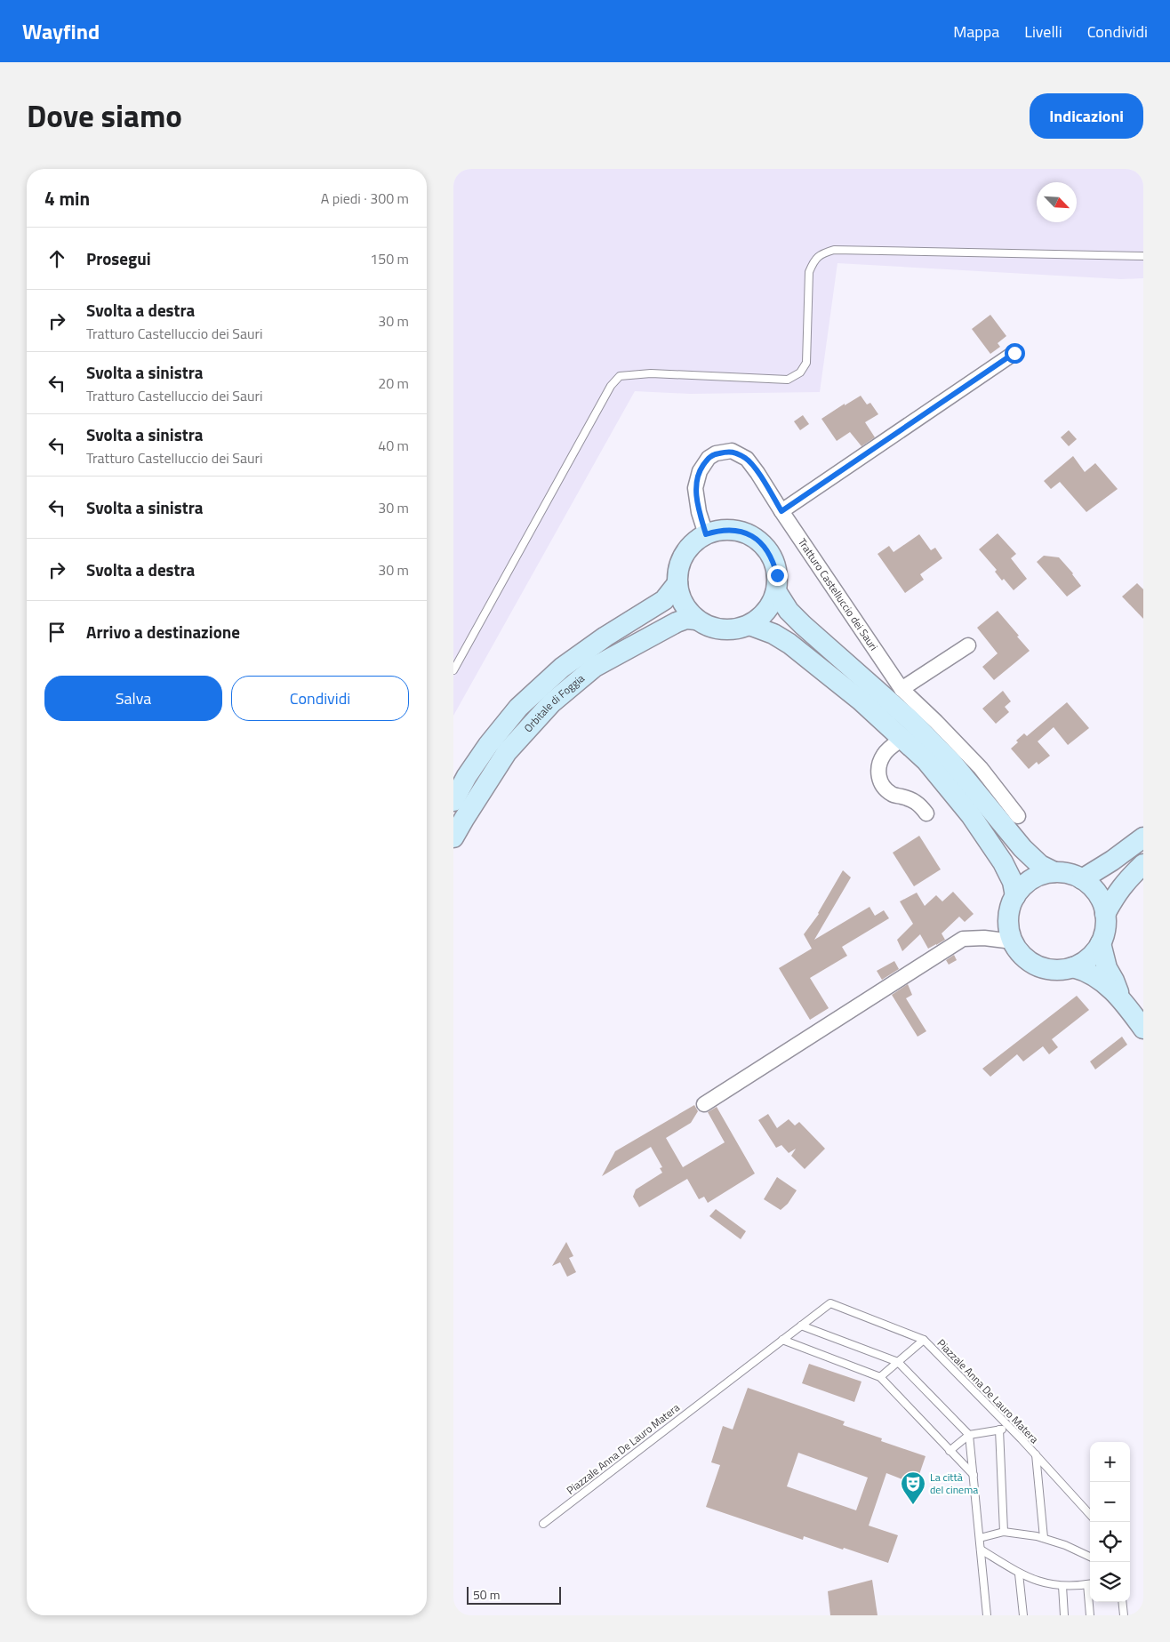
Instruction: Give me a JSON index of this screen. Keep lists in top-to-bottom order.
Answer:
{
  "streets": {
    "main road": ["Orbitale di Foggia"],
    "street": ["Tratturo Castelluccio dei Sauri"],
    "lane": ["Piazzale Anna De Lauro Matera"]
  },
  "crossings": [
    ["Tratturo Castelluccio dei Sauri", "Orbitale di Foggia"]
  ],
  "places": {
    "theatre": ["La città del cinema"]
  },
  "scale_bar": "50 m",
  "north": "bottom right",
  "page": {
    "header": "Wayfind",
    "nav": ["Mappa", "Livelli", "Condividi"],
    "title": "Dove siamo",
    "buttons": [
      "Indicazioni",
      ["Salva", "Condividi"]
    ],
    "heading": ["4 min", "A piedi · 300 m"],
    "list": [
      ["Prosegui", "150 m"],
      ["Svolta a destra", "Tratturo Castelluccio dei Sauri", "30 m"],
      ["Svolta a sinistra", "Tratturo Castelluccio dei Sauri", "20 m"],
      ["Svolta a sinistra", "Tratturo Castelluccio dei Sauri", "40 m"],
      ["Svolta a sinistra", "30 m"],
      ["Svolta a destra", "30 m"],
      "Arrivo a destinazione"
    ],
    "map_buttons": ["+", "−"],
    "scale": "50 m"
  }
}
